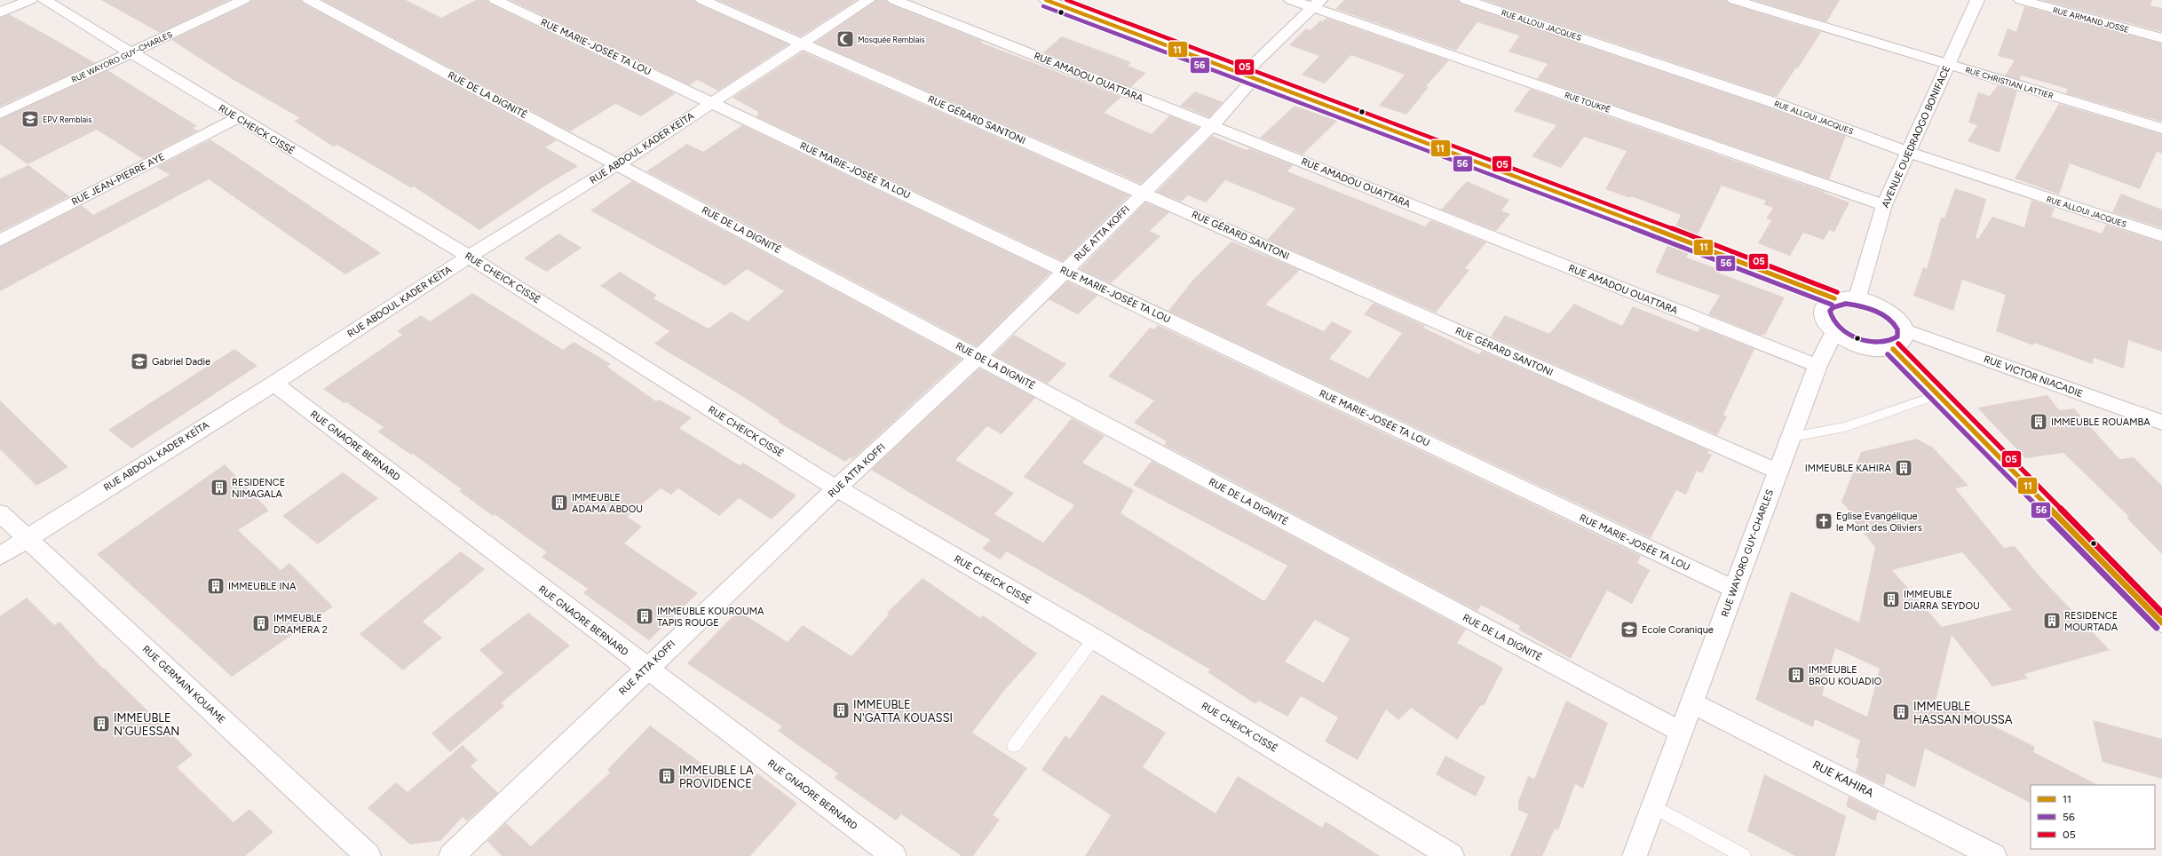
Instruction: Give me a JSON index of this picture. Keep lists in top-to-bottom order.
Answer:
{
  "streets": {
    "street": [
      "RUE ARMAND JOSSE",
      "RUE ALLOUI JACQUES",
      "RUE MARIE-JOSÉE TA LOU",
      "RUE WAYORO GUY-CHARLES",
      "RUE AMADOU OUATTARA",
      "RUE CHRISTIAN LATTIER",
      "RUE DE LA DIGNITÉ",
      "RUE TOUKPÊ",
      "RUE GÉRARD SANTONI",
      "RUE CHEICK CISSÉ",
      "AVENUE OUEDRAOGO BONIFACE",
      "RUE ABDOUL KADER KEÏTA",
      "RUE JEAN-PIERRE AYE",
      "RUE ATTA KOFFI",
      "RUE VICTOR NIACADIE",
      "RUE GNAORE BERNARD",
      "RUE GERMAIN KOUAME",
      "RUE KAHIRA"
    ]
  },
  "crossings": [
    ["RUE ALLOUI JACQUES", "AVENUE OUEDRAOGO BONIFACE"],
    ["RUE MARIE-JOSÉE TA LOU", "RUE WAYORO GUY-CHARLES"],
    ["RUE MARIE-JOSÉE TA LOU", "RUE ABDOUL KADER KEÏTA"],
    ["RUE MARIE-JOSÉE TA LOU", "RUE ATTA KOFFI"],
    ["RUE WAYORO GUY-CHARLES", "RUE AMADOU OUATTARA"],
    ["RUE WAYORO GUY-CHARLES", "RUE DE LA DIGNITÉ"],
    ["RUE WAYORO GUY-CHARLES", "RUE GÉRARD SANTONI"],
    ["RUE WAYORO GUY-CHARLES", "RUE CHEICK CISSÉ"],
    ["RUE WAYORO GUY-CHARLES", "RUE KAHIRA"],
    ["RUE AMADOU OUATTARA", "RUE ATTA KOFFI"],
    ["RUE CHRISTIAN LATTIER", "AVENUE OUEDRAOGO BONIFACE"],
    ["RUE DE LA DIGNITÉ", "RUE ABDOUL KADER KEÏTA"],
    ["RUE DE LA DIGNITÉ", "RUE ATTA KOFFI"],
    ["RUE TOUKPÊ", "AVENUE OUEDRAOGO BONIFACE"],
    ["RUE TOUKPÊ", "RUE ATTA KOFFI"],
    ["RUE GÉRARD SANTONI", "RUE ABDOUL KADER KEÏTA"],
    ["RUE GÉRARD SANTONI", "RUE ATTA KOFFI"],
    ["RUE CHEICK CISSÉ", "RUE ABDOUL KADER KEÏTA"],
    ["RUE CHEICK CISSÉ", "RUE JEAN-PIERRE AYE"],
    ["RUE CHEICK CISSÉ", "RUE ATTA KOFFI"],
    ["RUE ABDOUL KADER KEÏTA", "RUE GNAORE BERNARD"],
    ["RUE ABDOUL KADER KEÏTA", "RUE GERMAIN KOUAME"],
    ["RUE ATTA KOFFI", "RUE GNAORE BERNARD"]
  ],
  "places": {
    "mosque": ["Mosquée Remblais"],
    "school or university": ["EPV Remblais", "Gabriel Dadie", "Ecole Coranique"],
    "building": [
      "IMMEUBLE ROUAMBA",
      "IMMEUBLE KAHIRA",
      "RESIDENCE NIMAGALA",
      "IMMEUBLE ADAMA ABDOU",
      "IMMEUBLE INA",
      "IMMEUBLE DIARRA SEYDOU",
      "IMMEUBLE KOUROUMA TAPIS ROUGE",
      "RESIDENCE MOURTADA",
      "IMMEUBLE DRAMERA 2",
      "IMMEUBLE BROU KOUADIO",
      "IMMEUBLE N'GATTA KOUASSI",
      "IMMEUBLE HASSAN MOUSSA",
      "IMMEUBLE N'GUESSAN",
      "IMMEUBLE LA PROVIDENCE"
    ],
    "church": ["Eglise Evangélique le Mont des Oliviers"]
  },
  "lines": ["transit line 11", "transit line 05", "transit line 56"],
  "legend": ["11", "56", "05"]
}
